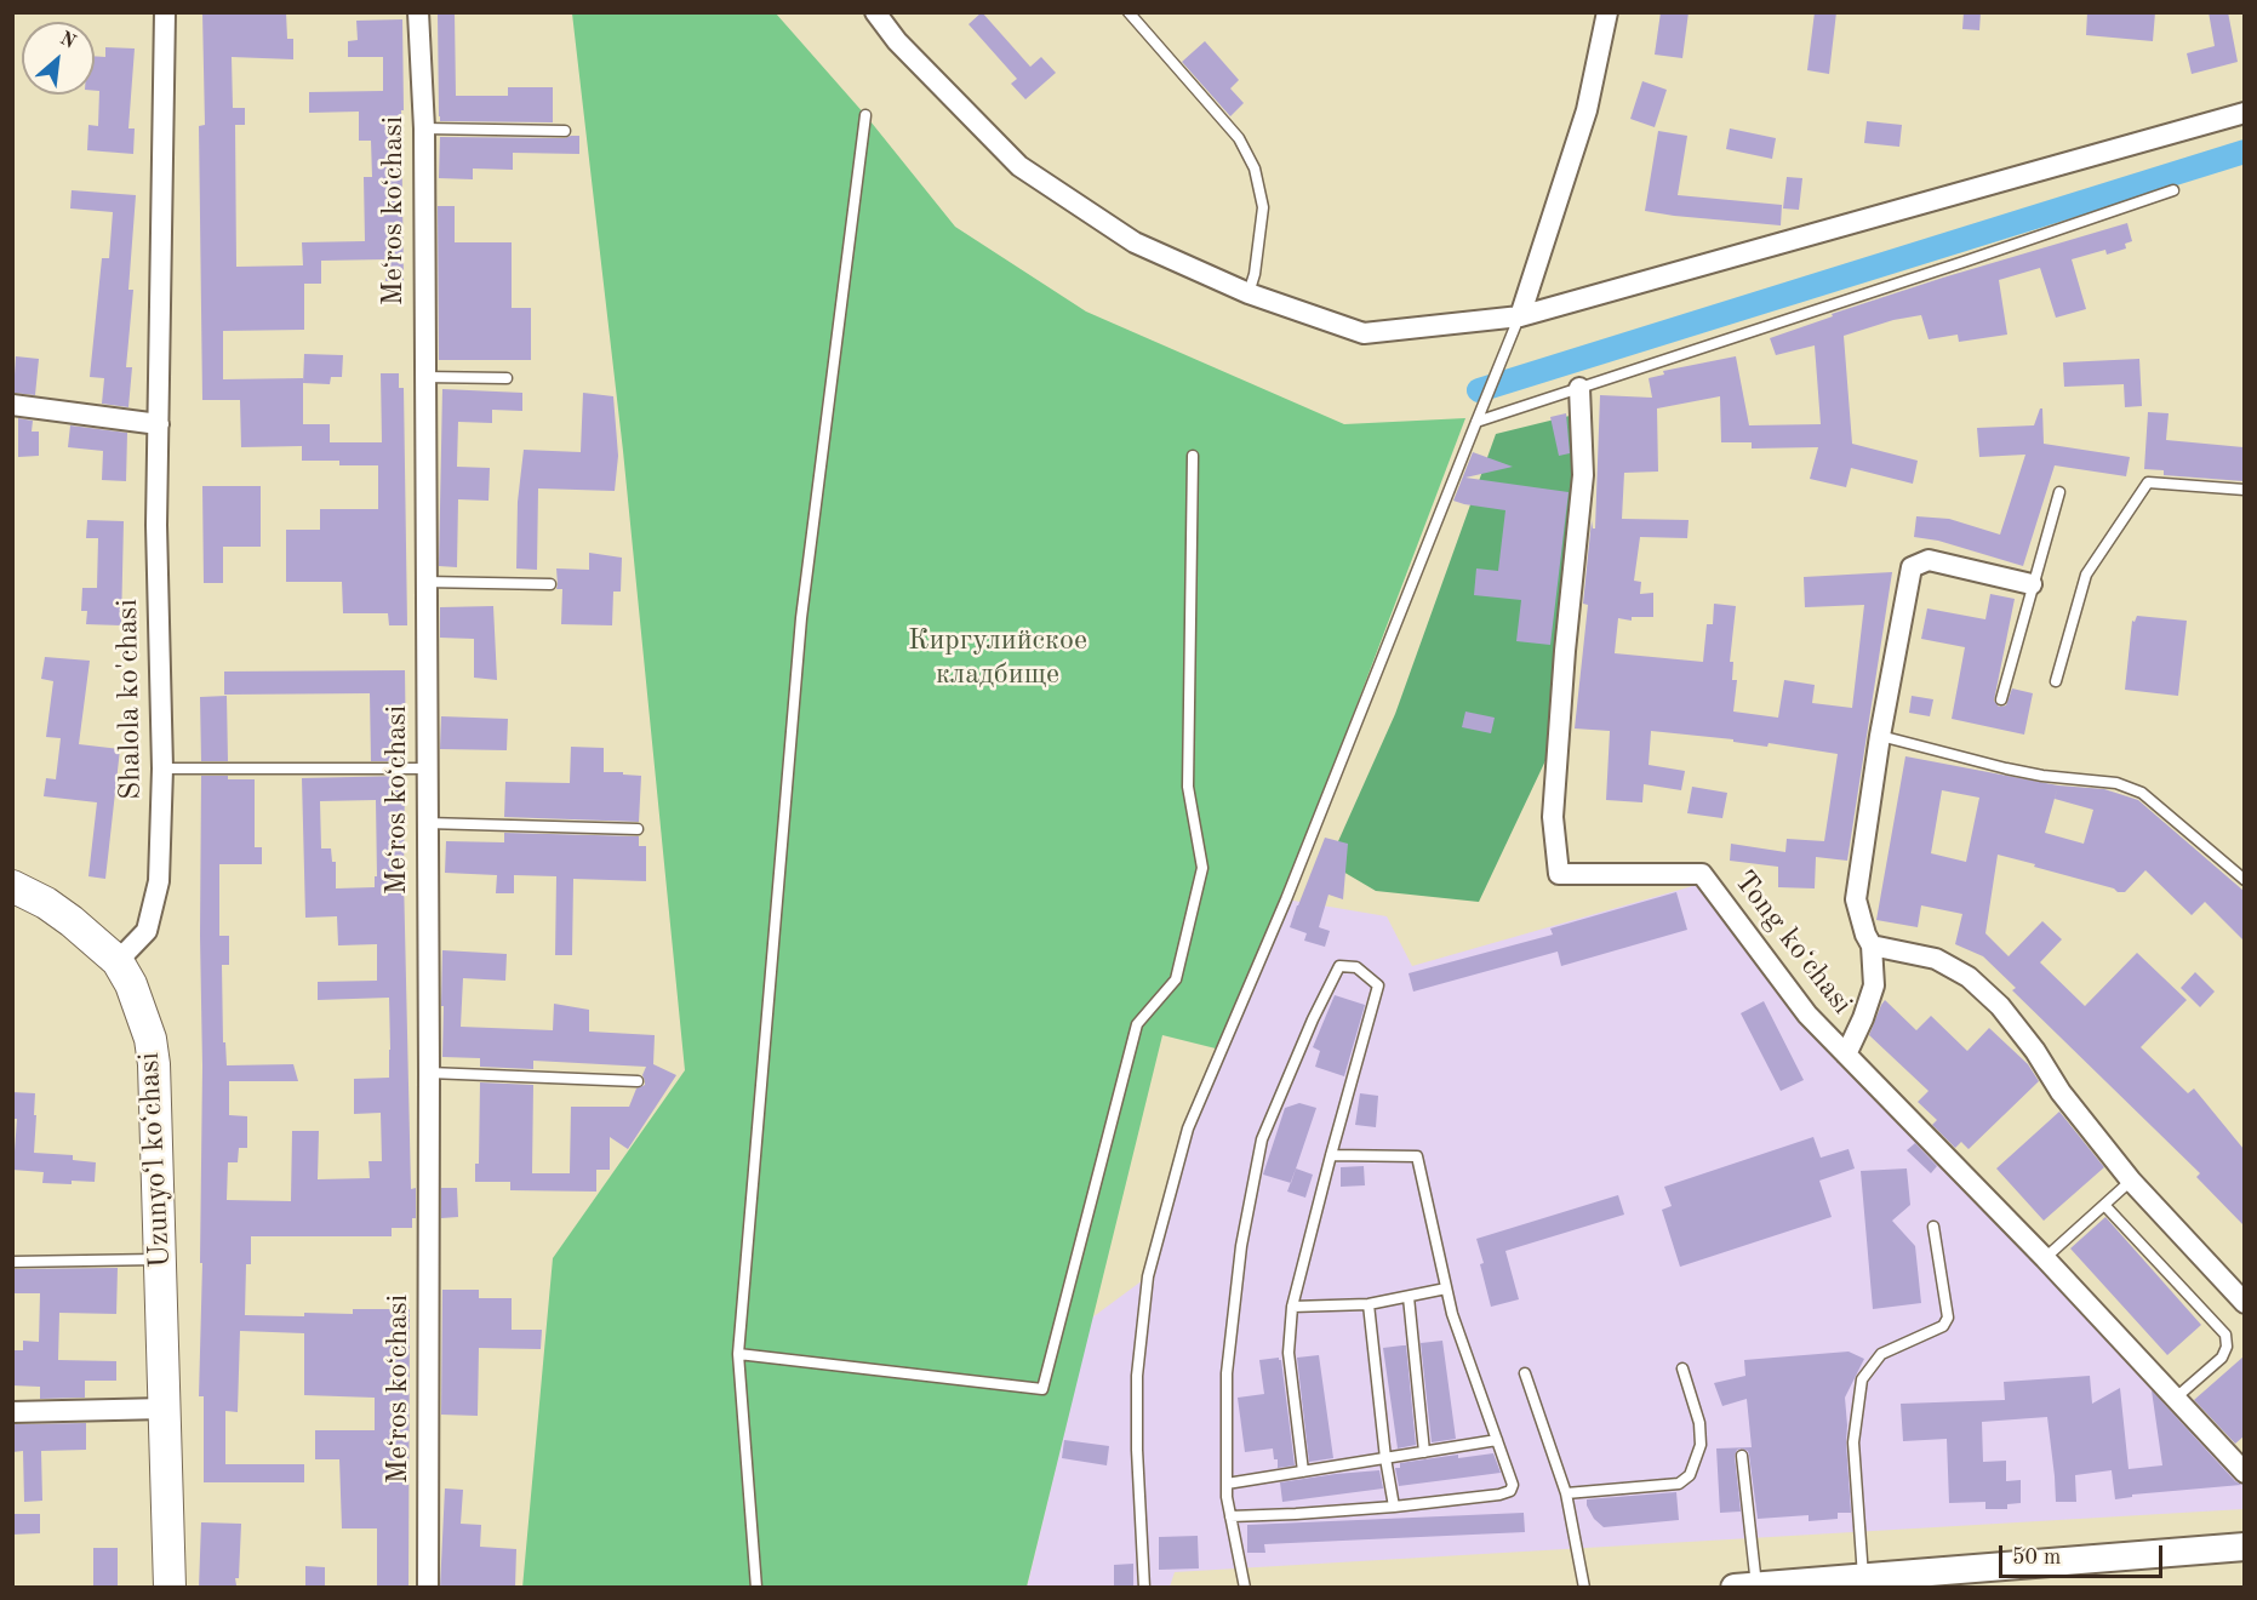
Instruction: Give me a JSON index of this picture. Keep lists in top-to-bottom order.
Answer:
{
  "streets": {
    "main road": ["Uzunyoʻl koʻchasi"],
    "street": ["Meʻros koʻchasi", "Shalola ko'chasi", "Tong koʻchasi"]
  },
  "crossings": [
    ["Shalola ko'chasi", "Uzunyoʻl koʻchasi"]
  ],
  "parks": ["Киргулийское кладбище"],
  "scale_bar": "50 m",
  "north": "top right"
}
